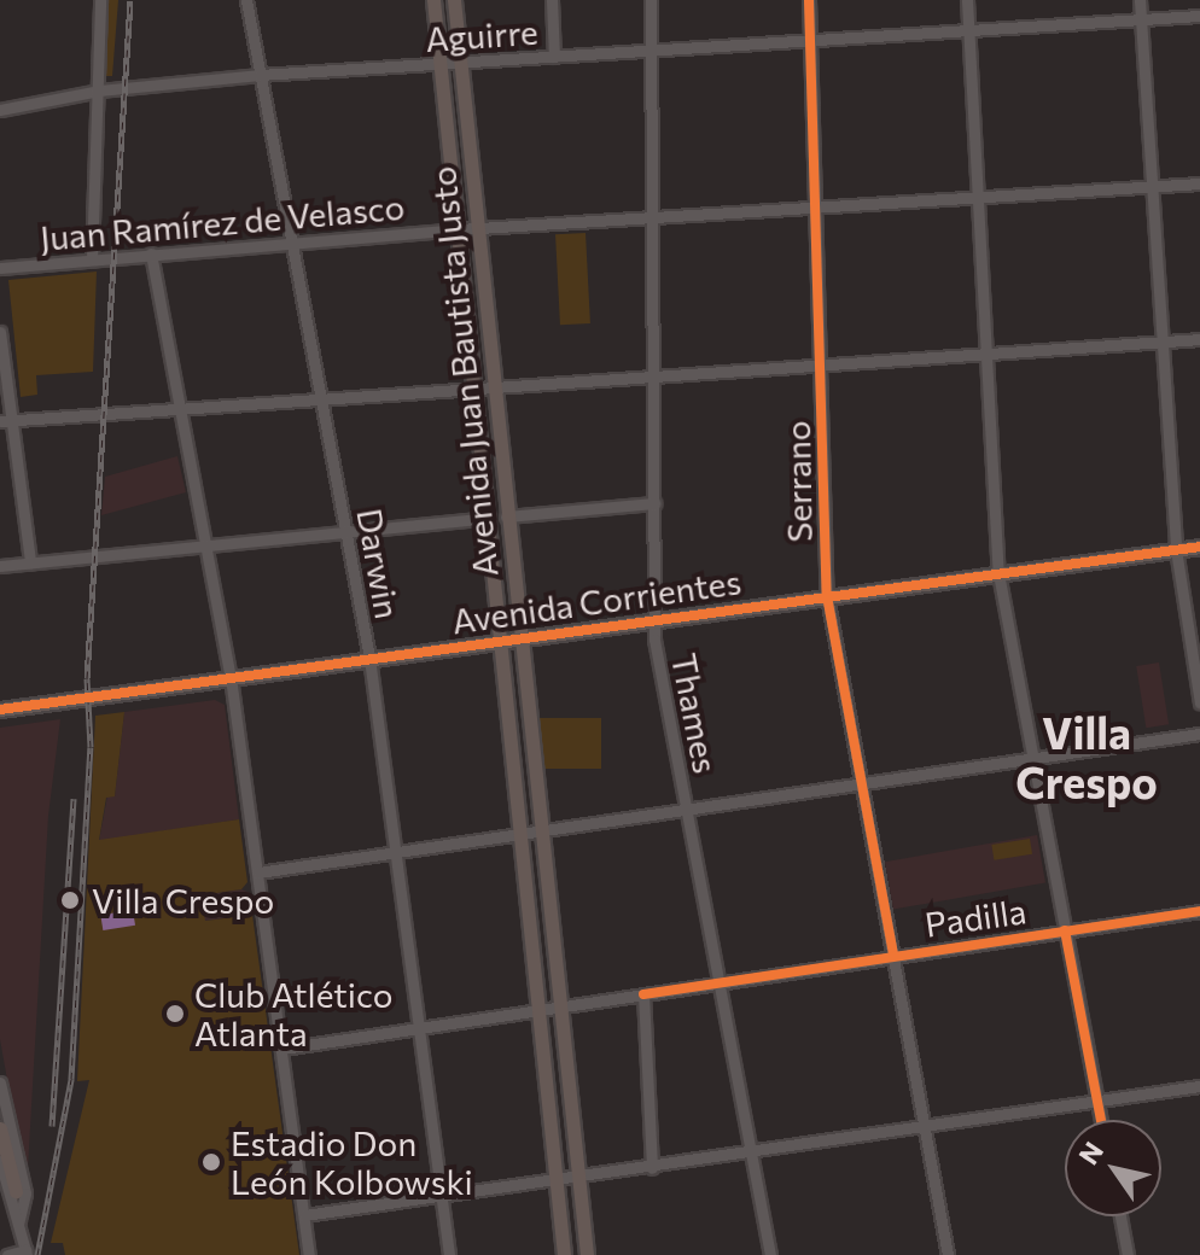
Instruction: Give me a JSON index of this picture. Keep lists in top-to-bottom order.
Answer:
{
  "streets": {
    "main road": ["Avenida Juan Bautista Justo", "Avenida Corrientes"],
    "street": [
      "Aguirre",
      "Juan Ramírez de Velasco",
      "Serrano",
      "Darwin",
      "Thames",
      "Padilla"
    ]
  },
  "crossings": [
    ["Aguirre", "Avenida Juan Bautista Justo"],
    ["Aguirre", "Serrano"],
    ["Aguirre", "Darwin"],
    ["Aguirre", "Thames"],
    ["Juan Ramírez de Velasco", "Avenida Juan Bautista Justo"],
    ["Juan Ramírez de Velasco", "Serrano"],
    ["Juan Ramírez de Velasco", "Darwin"],
    ["Juan Ramírez de Velasco", "Thames"],
    ["Avenida Juan Bautista Justo", "Avenida Corrientes"],
    ["Avenida Juan Bautista Justo", "Padilla"],
    ["Serrano", "Avenida Corrientes"],
    ["Serrano", "Padilla"],
    ["Darwin", "Avenida Corrientes"],
    ["Darwin", "Padilla"],
    ["Avenida Corrientes", "Thames"],
    ["Thames", "Padilla"]
  ],
  "districts": ["Villa Crespo"],
  "places": ["Villa Crespo", "Club Atlético Atlanta", "Estadio Don León Kolbowski"],
  "north": "top left"
}
